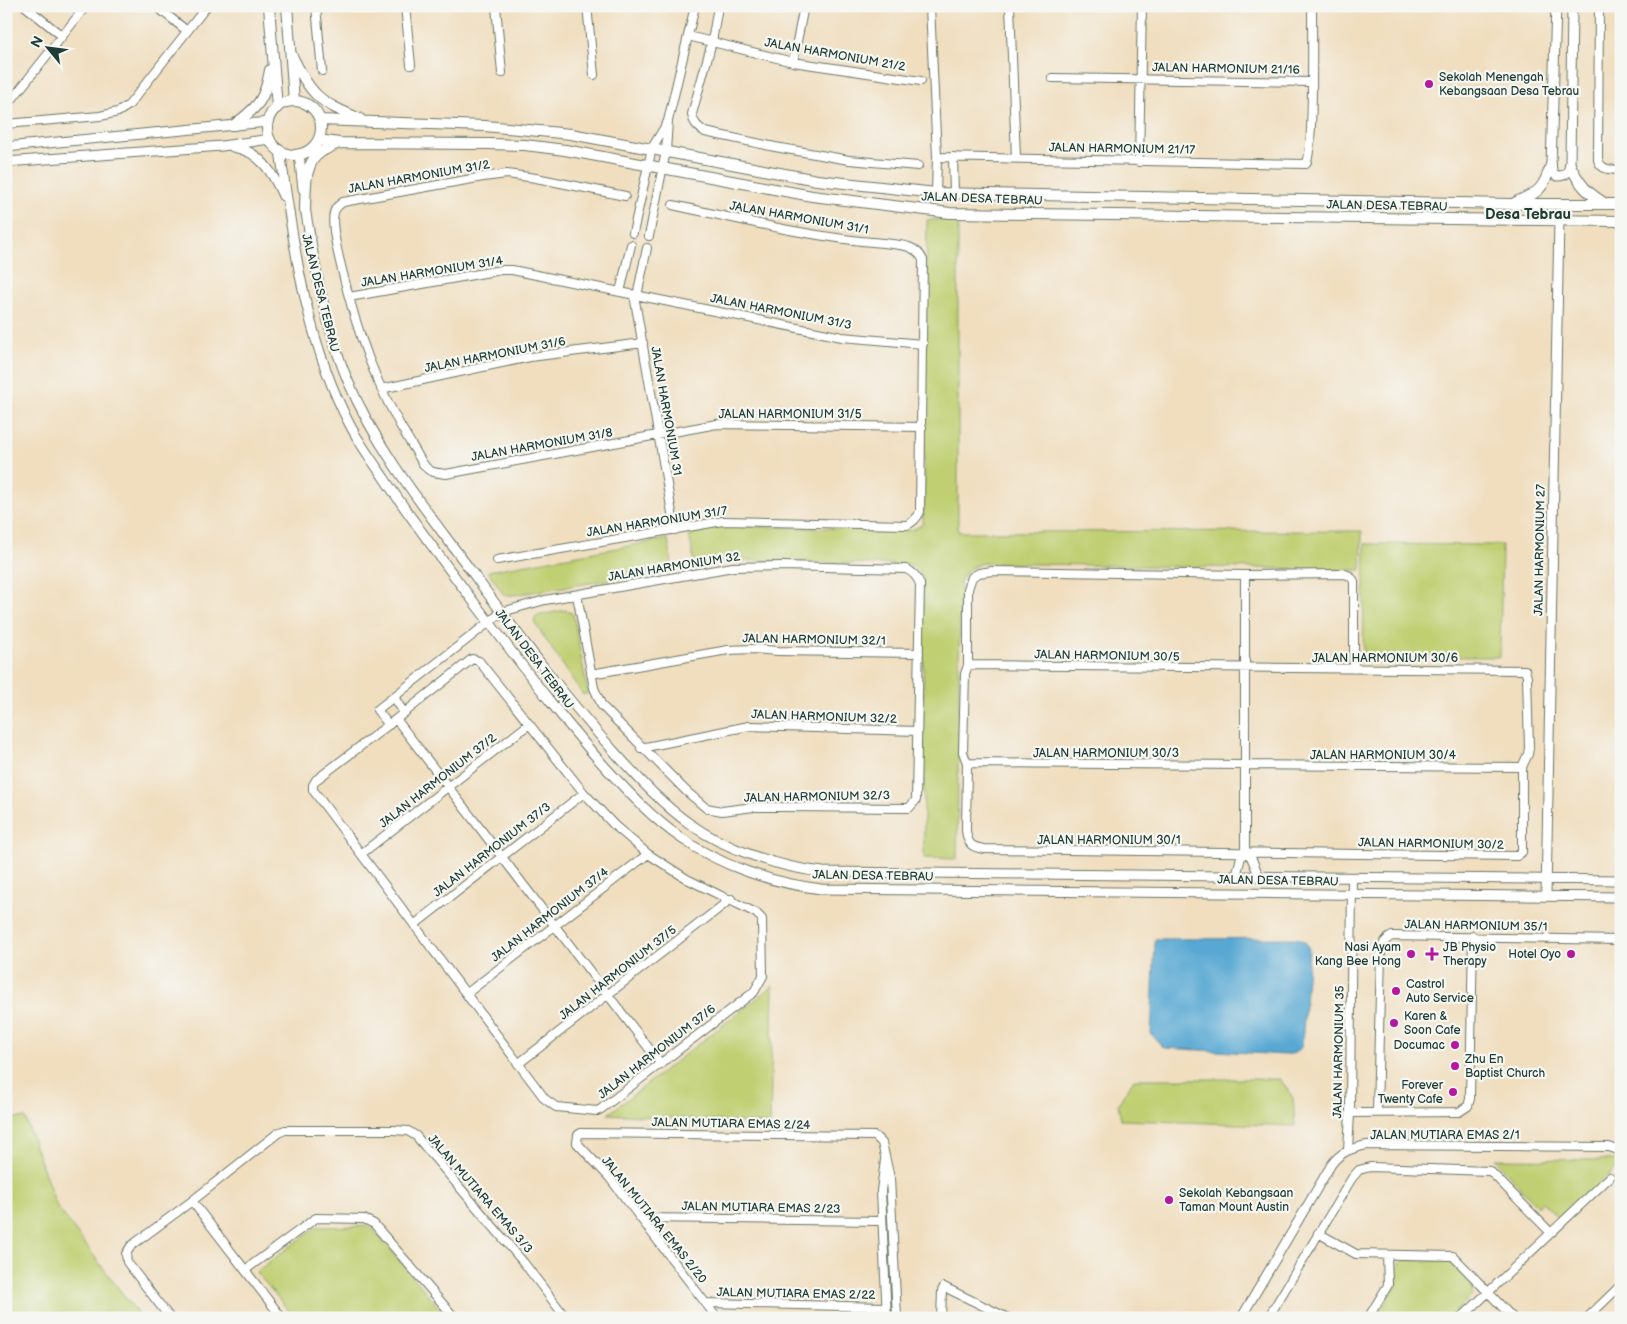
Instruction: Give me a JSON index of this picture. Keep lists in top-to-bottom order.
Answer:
{
  "streets": {
    "main road": ["JALAN DESA TEBRAU"],
    "street": [
      "JALAN HARMONIUM 21/2",
      "JALAN HARMONIUM 21/16",
      "JALAN HARMONIUM 21/17",
      "JALAN HARMONIUM 31/2",
      "JALAN HARMONIUM 31/1",
      "JALAN HARMONIUM 31/4",
      "JALAN HARMONIUM 31/3",
      "JALAN HARMONIUM 31/6",
      "JALAN HARMONIUM 31",
      "JALAN HARMONIUM 31/5",
      "JALAN HARMONIUM 31/8",
      "JALAN HARMONIUM 31/7",
      "JALAN HARMONIUM 27",
      "JALAN HARMONIUM 32",
      "JALAN HARMONIUM 32/1",
      "JALAN HARMONIUM 30/5",
      "JALAN HARMONIUM 30/6",
      "JALAN HARMONIUM 32/2",
      "JALAN HARMONIUM 30/3",
      "JALAN HARMONIUM 30/4",
      "JALAN HARMONIUM 37/2",
      "JALAN HARMONIUM 32/3",
      "JALAN HARMONIUM 30/1",
      "JALAN HARMONIUM 30/2",
      "JALAN HARMONIUM 37/3",
      "JALAN HARMONIUM 37/4",
      "JALAN HARMONIUM 35/1",
      "JALAN HARMONIUM 37/5",
      "JALAN HARMONIUM 37/6",
      "JALAN HARMONIUM 35",
      "JALAN MUTIARA EMAS 2/24",
      "JALAN MUTIARA EMAS 2/1",
      "JALAN MUTIARA EMAS 3/3",
      "JALAN MUTIARA EMAS 2/23",
      "JALAN MUTIARA EMAS 2/20",
      "JALAN MUTIARA EMAS 2/22"
    ]
  },
  "crossings": [
    ["JALAN HARMONIUM 21/16", "JALAN HARMONIUM 21/17"],
    ["JALAN HARMONIUM 31/2", "JALAN HARMONIUM 31/4"],
    ["JALAN DESA TEBRAU", "JALAN HARMONIUM 27"],
    ["JALAN DESA TEBRAU", "JALAN HARMONIUM 32"],
    ["JALAN DESA TEBRAU", "JALAN HARMONIUM 35"],
    ["JALAN HARMONIUM 31/1", "JALAN HARMONIUM 31/3"],
    ["JALAN HARMONIUM 31/4", "JALAN HARMONIUM 31/3"],
    ["JALAN HARMONIUM 31/4", "JALAN HARMONIUM 31"],
    ["JALAN HARMONIUM 31/3", "JALAN HARMONIUM 31"],
    ["JALAN HARMONIUM 31/6", "JALAN HARMONIUM 31"],
    ["JALAN HARMONIUM 31/6", "JALAN HARMONIUM 31/8"],
    ["JALAN HARMONIUM 31", "JALAN HARMONIUM 31/5"],
    ["JALAN HARMONIUM 31", "JALAN HARMONIUM 31/8"],
    ["JALAN HARMONIUM 31", "JALAN HARMONIUM 31/7"],
    ["JALAN HARMONIUM 31/5", "JALAN HARMONIUM 31/8"],
    ["JALAN HARMONIUM 31/5", "JALAN HARMONIUM 31/7"],
    ["JALAN HARMONIUM 32", "JALAN HARMONIUM 32/1"],
    ["JALAN HARMONIUM 32", "JALAN HARMONIUM 32/3"],
    ["JALAN HARMONIUM 32/1", "JALAN HARMONIUM 32/3"],
    ["JALAN HARMONIUM 30/5", "JALAN HARMONIUM 30/6"],
    ["JALAN HARMONIUM 30/6", "JALAN HARMONIUM 30/2"],
    ["JALAN HARMONIUM 32/2", "JALAN HARMONIUM 32/3"],
    ["JALAN HARMONIUM 30/3", "JALAN HARMONIUM 30/4"],
    ["JALAN HARMONIUM 30/3", "JALAN HARMONIUM 30/1"],
    ["JALAN HARMONIUM 30/4", "JALAN HARMONIUM 30/2"],
    ["JALAN HARMONIUM 30/1", "JALAN HARMONIUM 30/2"],
    ["JALAN HARMONIUM 37/5", "JALAN HARMONIUM 37/6"],
    ["JALAN HARMONIUM 35", "JALAN MUTIARA EMAS 2/1"],
    ["JALAN MUTIARA EMAS 2/24", "JALAN MUTIARA EMAS 2/20"],
    ["JALAN MUTIARA EMAS 2/23", "JALAN MUTIARA EMAS 2/20"],
    ["JALAN MUTIARA EMAS 2/20", "JALAN MUTIARA EMAS 2/22"]
  ],
  "districts": ["Desa Tebrau"],
  "places": {
    "other": [
      "Sekolah Menengah Kebangsaan Desa Tebrau",
      "Nasi Ayam Kang Bee Hong",
      "Hotel Oyo",
      "Castrol Auto Service",
      "Karen & Soon Cafe",
      "Documac",
      "Zhu En Baptist Church",
      "Forever Twenty Cafe",
      "Sekolah Kebangsaan Taman Mount Austin"
    ],
    "health": ["JB Physio Therapy"]
  },
  "north": "top left"
}
